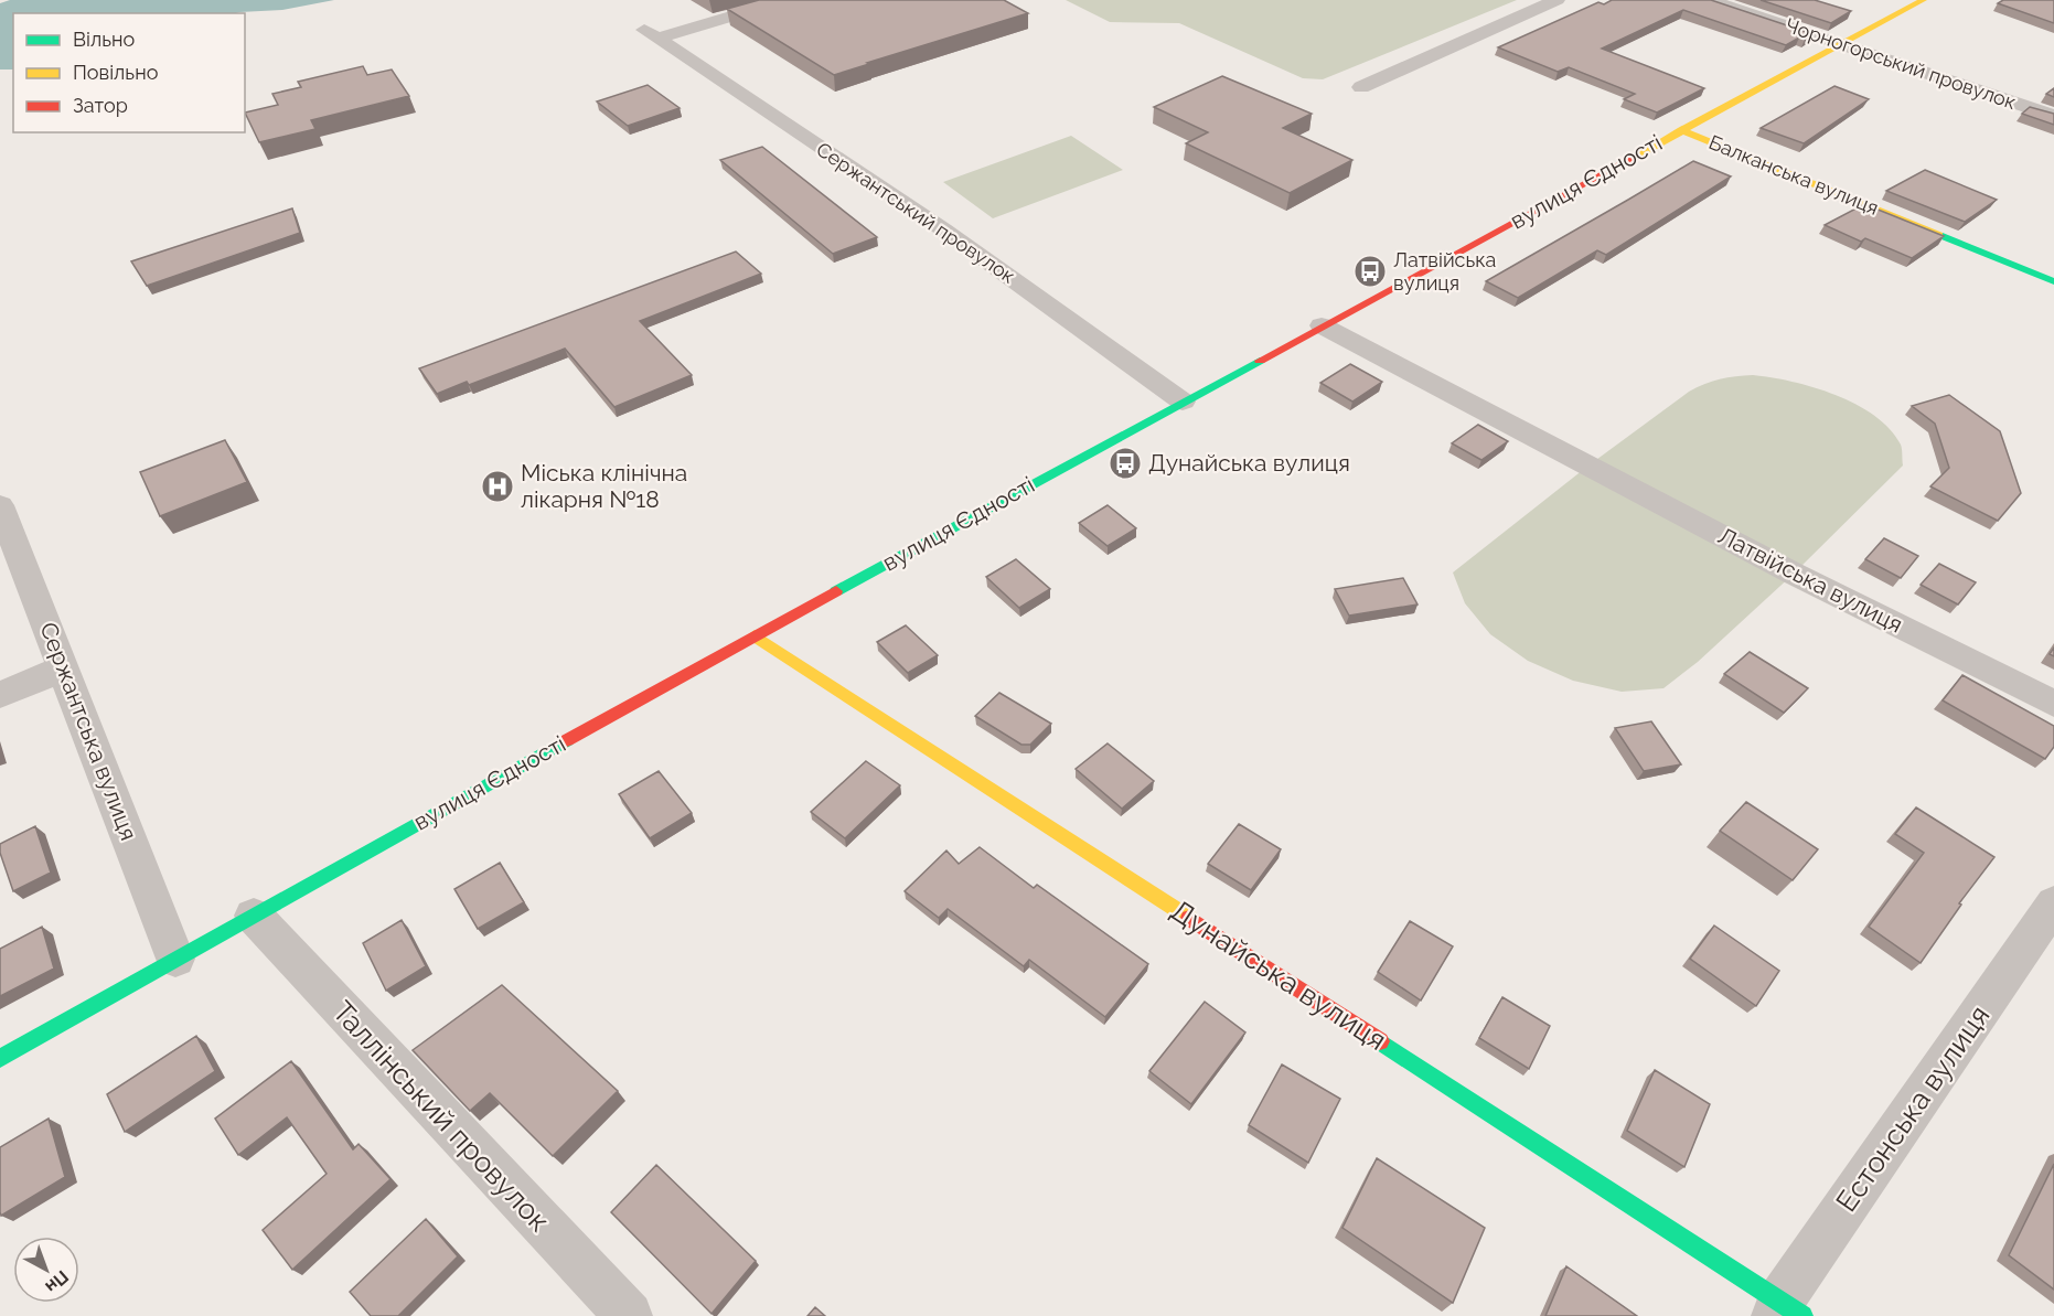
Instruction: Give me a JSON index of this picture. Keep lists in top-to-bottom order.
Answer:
{
  "streets": {
    "main road": ["Балканська вулиця", "вулиця Єдності", "Дунайська вулиця"],
    "street": [
      "Чорногорський провулок",
      "Сержантський провулок",
      "Латвійська вулиця",
      "Сержантська вулиця",
      "Естонська вулиця",
      "Таллінський провулок"
    ]
  },
  "crossings": [
    ["Чорногорський провулок", "вулиця Єдності"],
    ["Балканська вулиця", "вулиця Єдності"],
    ["вулиця Єдності", "Сержантський провулок"],
    ["вулиця Єдності", "Латвійська вулиця"],
    ["вулиця Єдності", "Сержантська вулиця"],
    ["вулиця Єдності", "Дунайська вулиця"],
    ["вулиця Єдності", "Таллінський провулок"],
    ["Дунайська вулиця", "Естонська вулиця"]
  ],
  "places": {
    "bus stop": ["Латвійська вулиця", "Дунайська вулиця"],
    "hospital": ["Міська клінічна лікарня №18"]
  },
  "legend": ["Вільно", "Повільно", "Затор"],
  "north": "bottom right"
}
